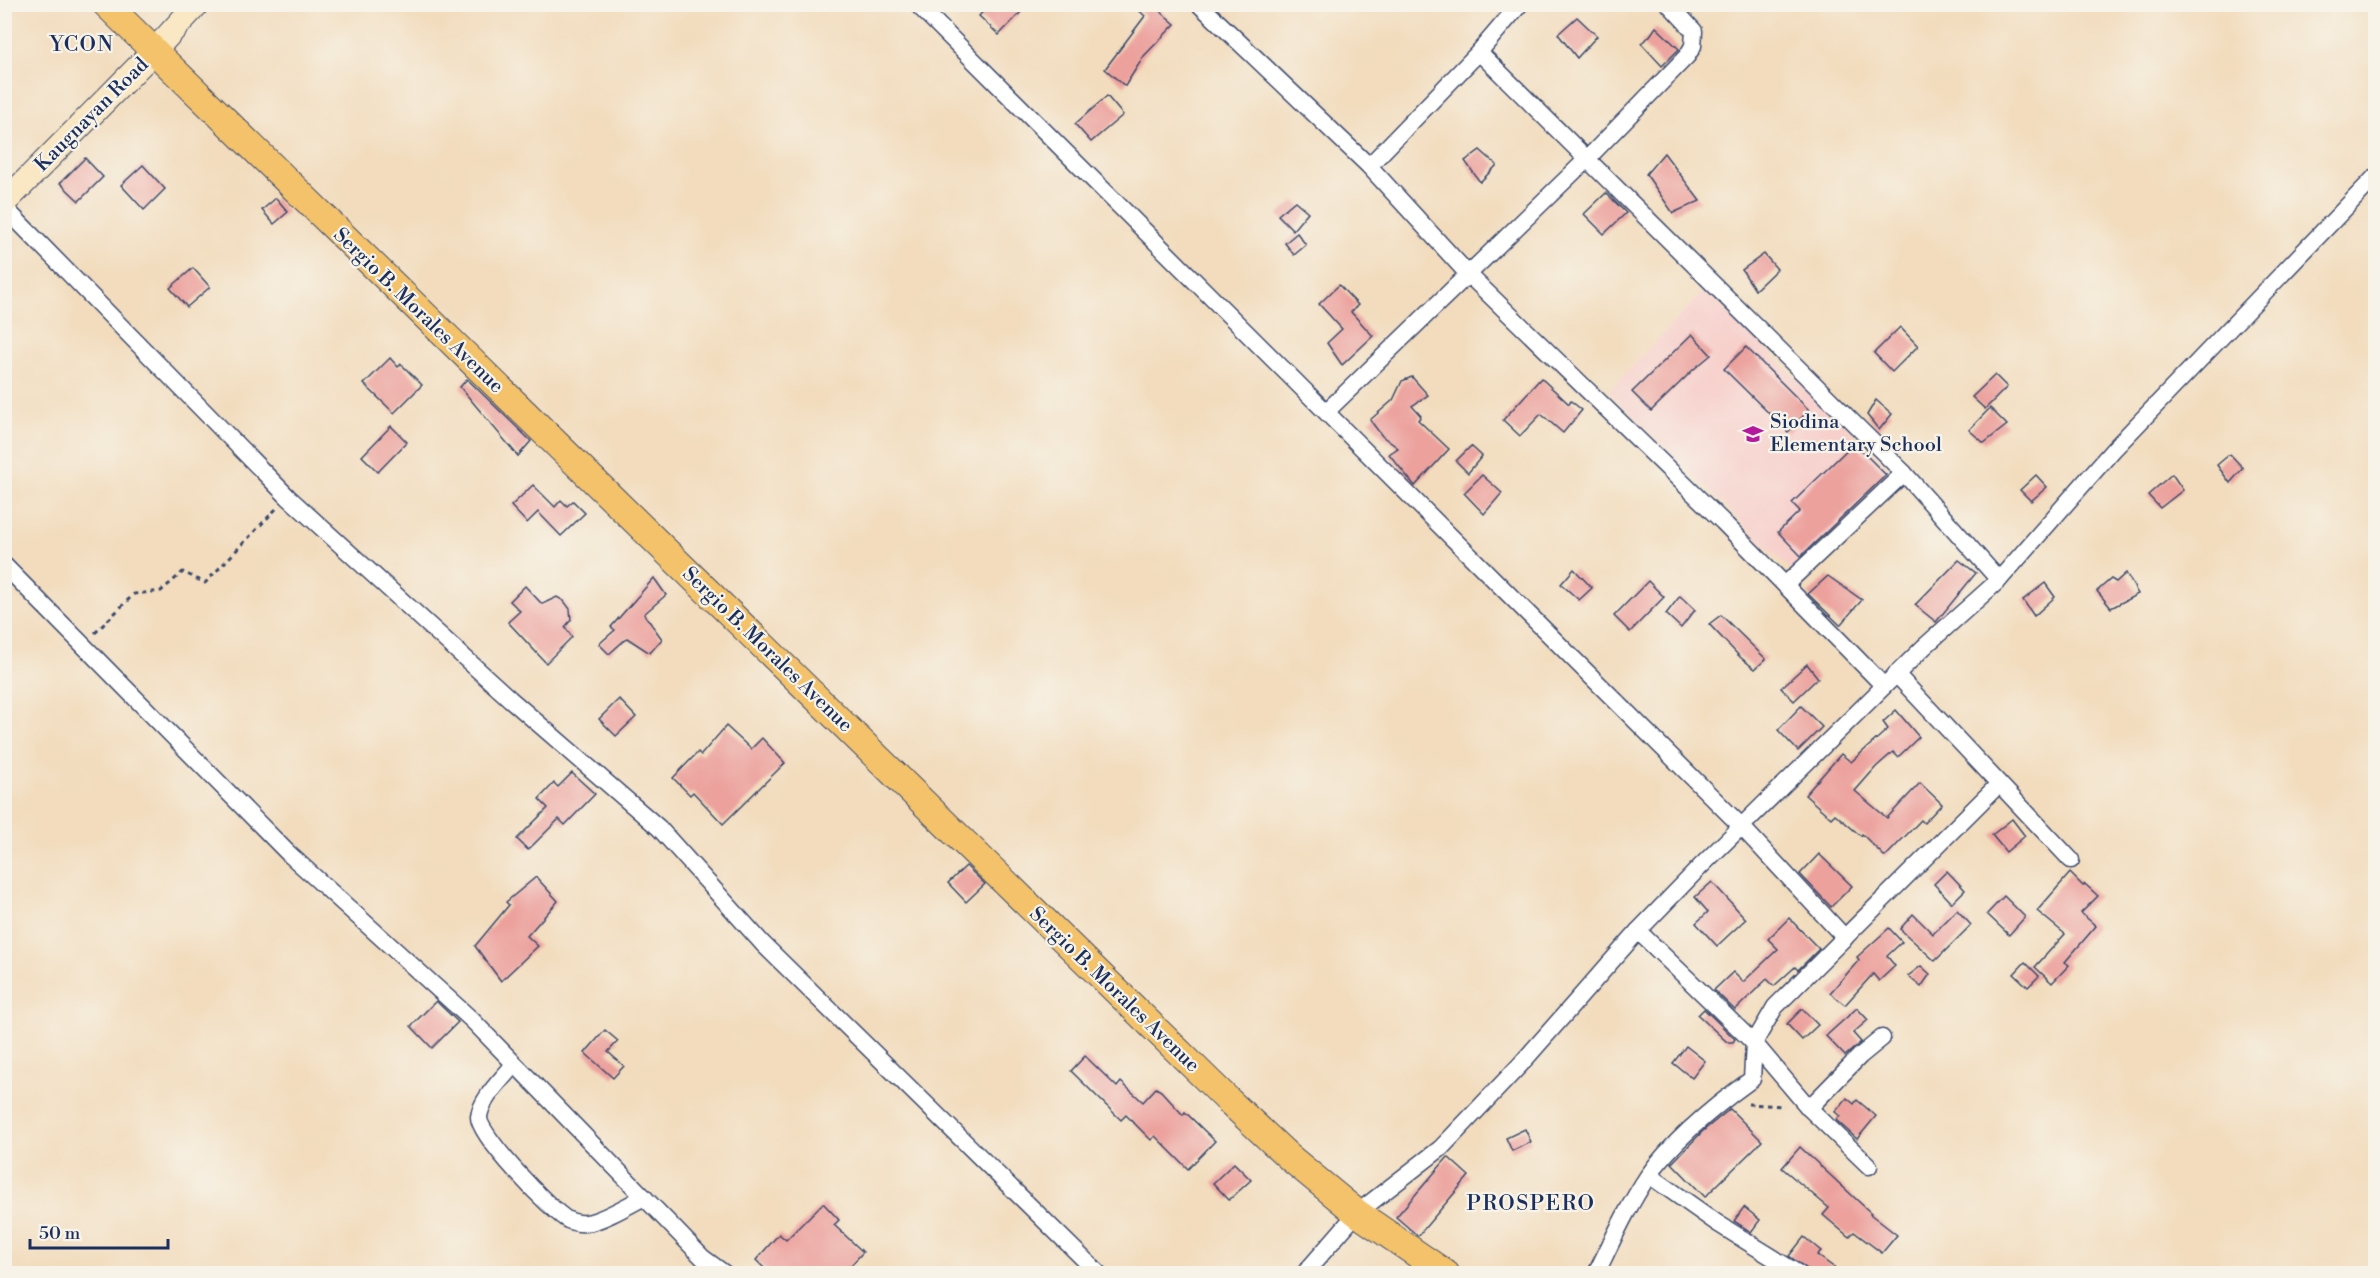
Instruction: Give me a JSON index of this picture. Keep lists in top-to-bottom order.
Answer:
{
  "streets": {
    "main road": ["Sergio B. Morales Avenue"],
    "street": ["Kaugnayan Road"]
  },
  "crossings": [
    ["Kaugnayan Road", "Sergio B. Morales Avenue"]
  ],
  "districts": ["YCON", "PROSPERO"],
  "places": {
    "school or university": ["Siodina Elementary School"]
  },
  "scale_bar": "50 m"
}
